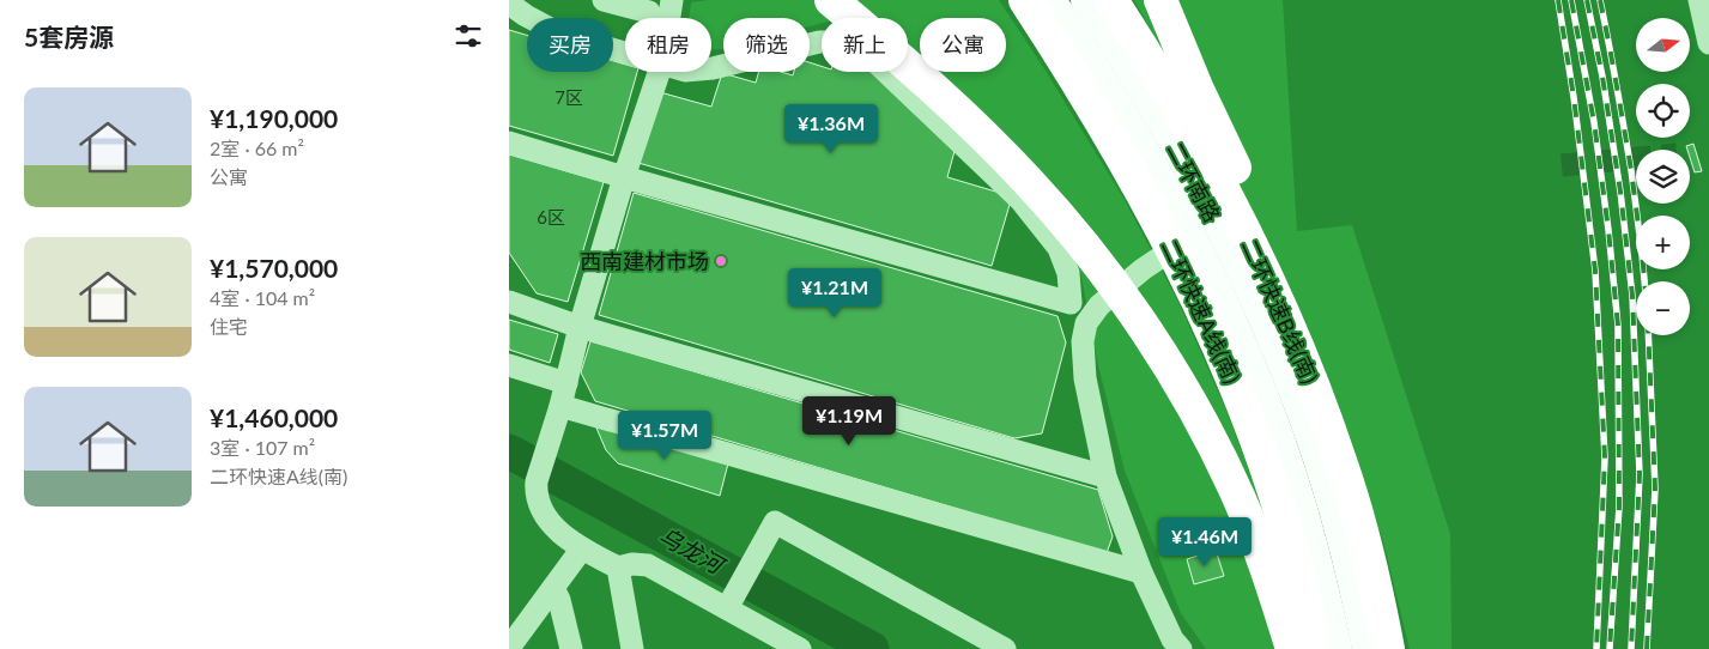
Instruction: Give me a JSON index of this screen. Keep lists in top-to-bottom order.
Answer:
{
  "streets": {
    "highway": ["二环快速A线(南)", "二环快速B线(南)"],
    "main road": ["二环南路"]
  },
  "water": ["乌龙河"],
  "places": ["西南建材市场"],
  "house_numbers": ["7区", "6区"],
  "north": "right",
  "page": {
    "heading": "5套房源",
    "map_buttons": ["+", "−"],
    "chip": [
      "买房",
      "租房",
      "筛选",
      "新上",
      "公寓"
    ],
    "list": [
      {
        "name": "¥1,190,000",
        "note": "2室 · 66 m² · 公寓"
      },
      {
        "name": "¥1,570,000",
        "note": "4室 · 104 m² · 住宅"
      },
      {
        "name": "¥1,460,000",
        "note": "3室 · 107 m² · 二环快速A线(南)"
      }
    ],
    "price": [
      "¥1.36M",
      "¥1.21M",
      "¥1.19M",
      "¥1.57M",
      "¥1.46M"
    ]
  }
}
